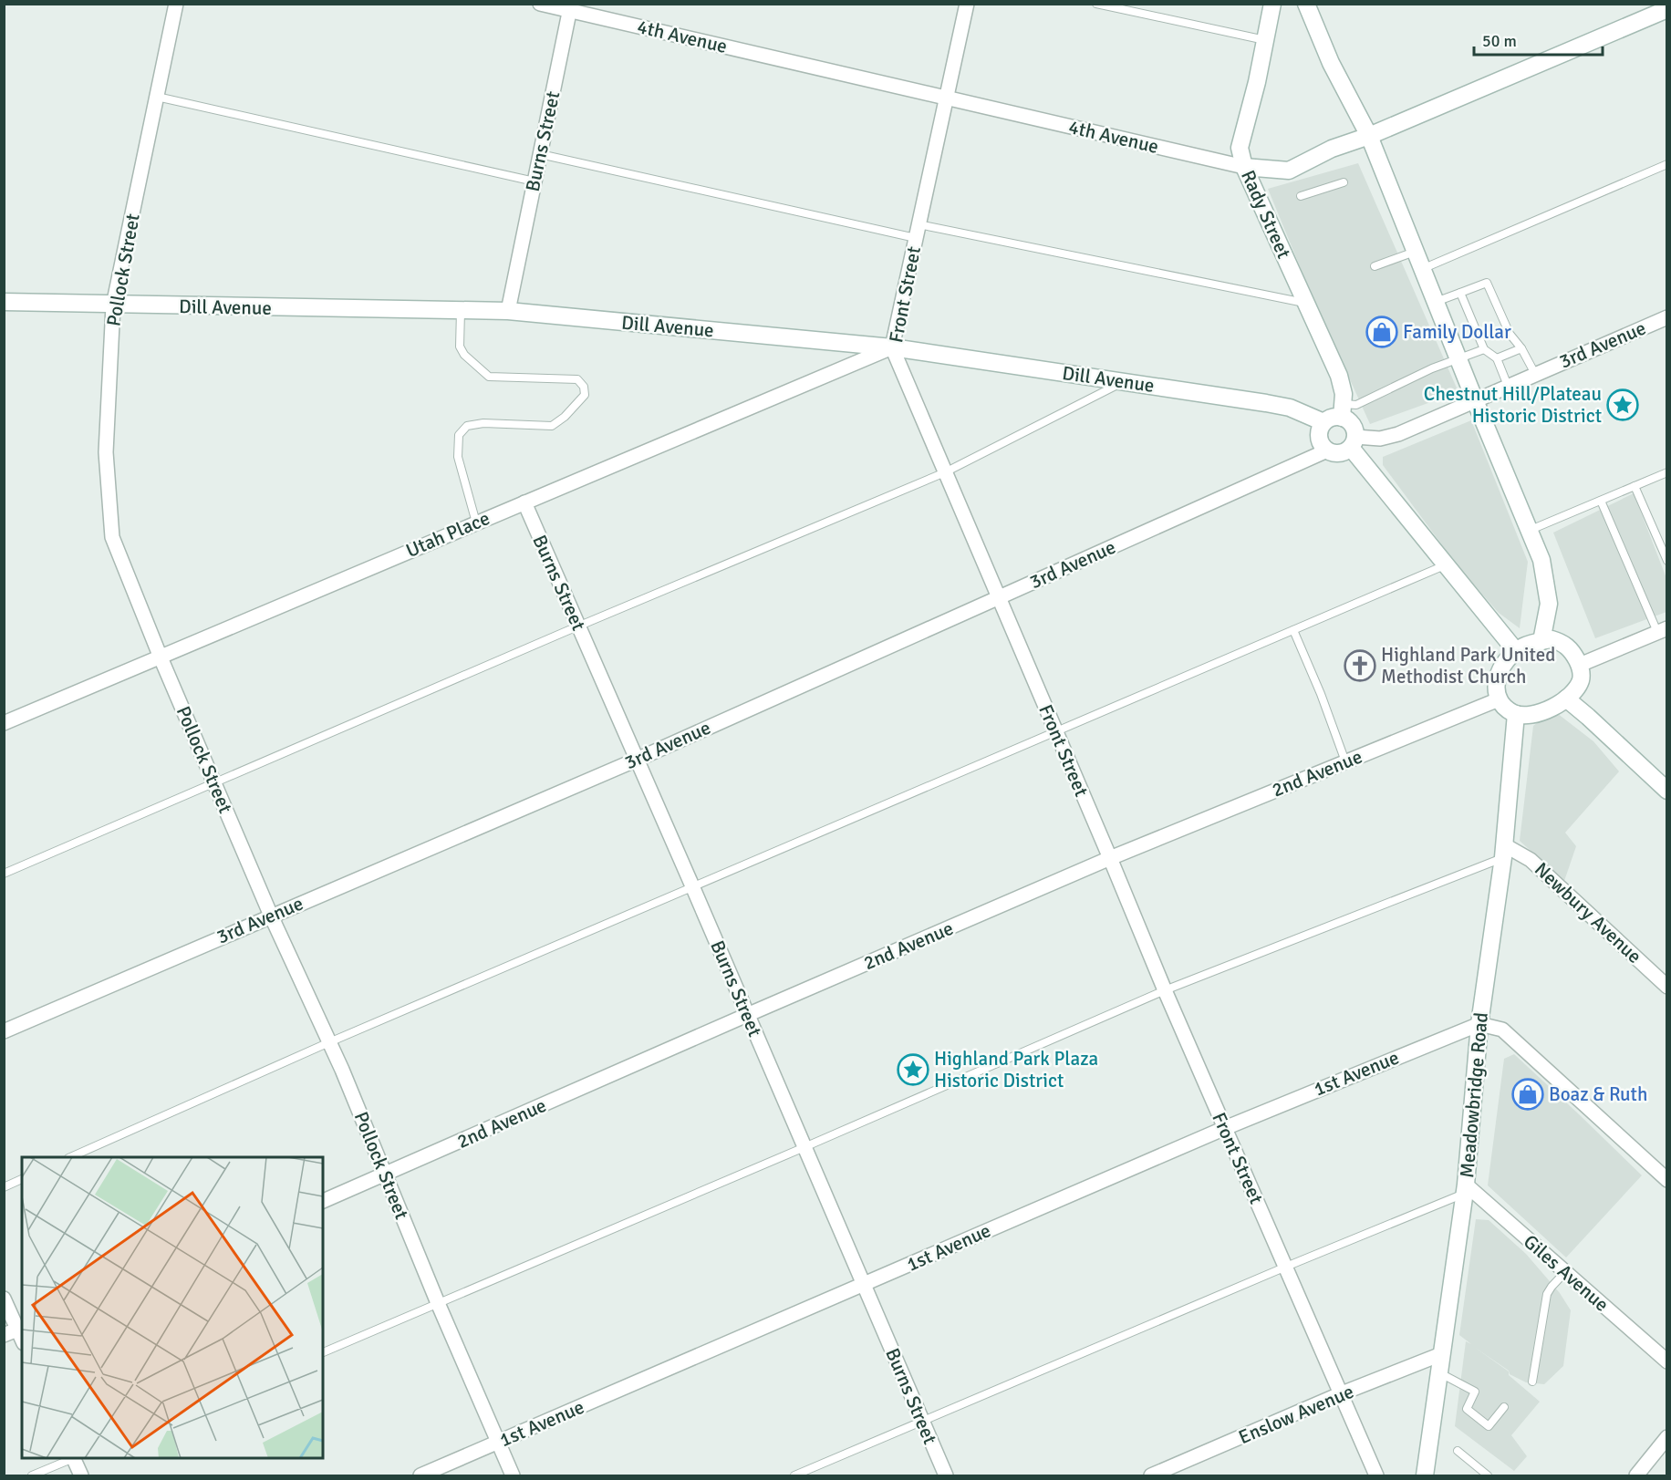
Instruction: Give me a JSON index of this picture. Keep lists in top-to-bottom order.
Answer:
{
  "streets": {
    "main road": [
      "4th Avenue",
      "Rady Street",
      "Dill Avenue",
      "Meadowbridge Road"
    ],
    "street": [
      "Burns Street",
      "Pollock Street",
      "Front Street",
      "3rd Avenue",
      "Utah Place",
      "2nd Avenue",
      "Newbury Avenue",
      "1st Avenue",
      "Giles Avenue",
      "Enslow Avenue"
    ]
  },
  "crossings": [
    ["4th Avenue", "Burns Street"],
    ["4th Avenue", "Rady Street"],
    ["4th Avenue", "Front Street"],
    ["Burns Street", "Dill Avenue"],
    ["Burns Street", "3rd Avenue"],
    ["Burns Street", "Utah Place"],
    ["Burns Street", "2nd Avenue"],
    ["Burns Street", "1st Avenue"],
    ["Rady Street", "Dill Avenue"],
    ["Rady Street", "3rd Avenue"],
    ["Pollock Street", "Dill Avenue"],
    ["Pollock Street", "3rd Avenue"],
    ["Pollock Street", "Utah Place"],
    ["Pollock Street", "2nd Avenue"],
    ["Pollock Street", "1st Avenue"],
    ["Front Street", "Dill Avenue"],
    ["Front Street", "3rd Avenue"],
    ["Front Street", "Utah Place"],
    ["Front Street", "2nd Avenue"],
    ["Front Street", "1st Avenue"],
    ["Front Street", "Enslow Avenue"],
    ["Dill Avenue", "3rd Avenue"],
    ["Dill Avenue", "Utah Place"],
    ["2nd Avenue", "Meadowbridge Road"],
    ["Newbury Avenue", "Meadowbridge Road"],
    ["1st Avenue", "Meadowbridge Road"],
    ["Meadowbridge Road", "Giles Avenue"],
    ["Meadowbridge Road", "Enslow Avenue"]
  ],
  "places": {
    "shop": ["Family Dollar", "Boaz & Ruth"],
    "place": ["Chestnut Hill/Plateau Historic District", "Highland Park Plaza Historic District"],
    "church": ["Highland Park United Methodist Church"]
  },
  "scale_bar": "50 m"
}
